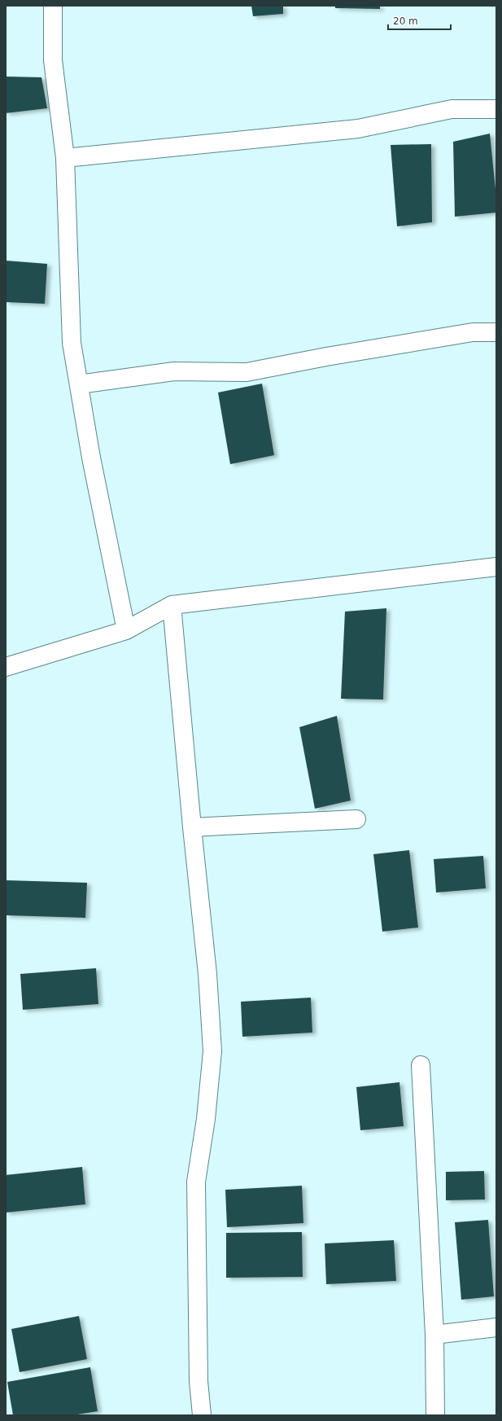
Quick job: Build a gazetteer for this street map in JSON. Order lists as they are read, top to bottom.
{
  "scale_bar": "20 m"
}
